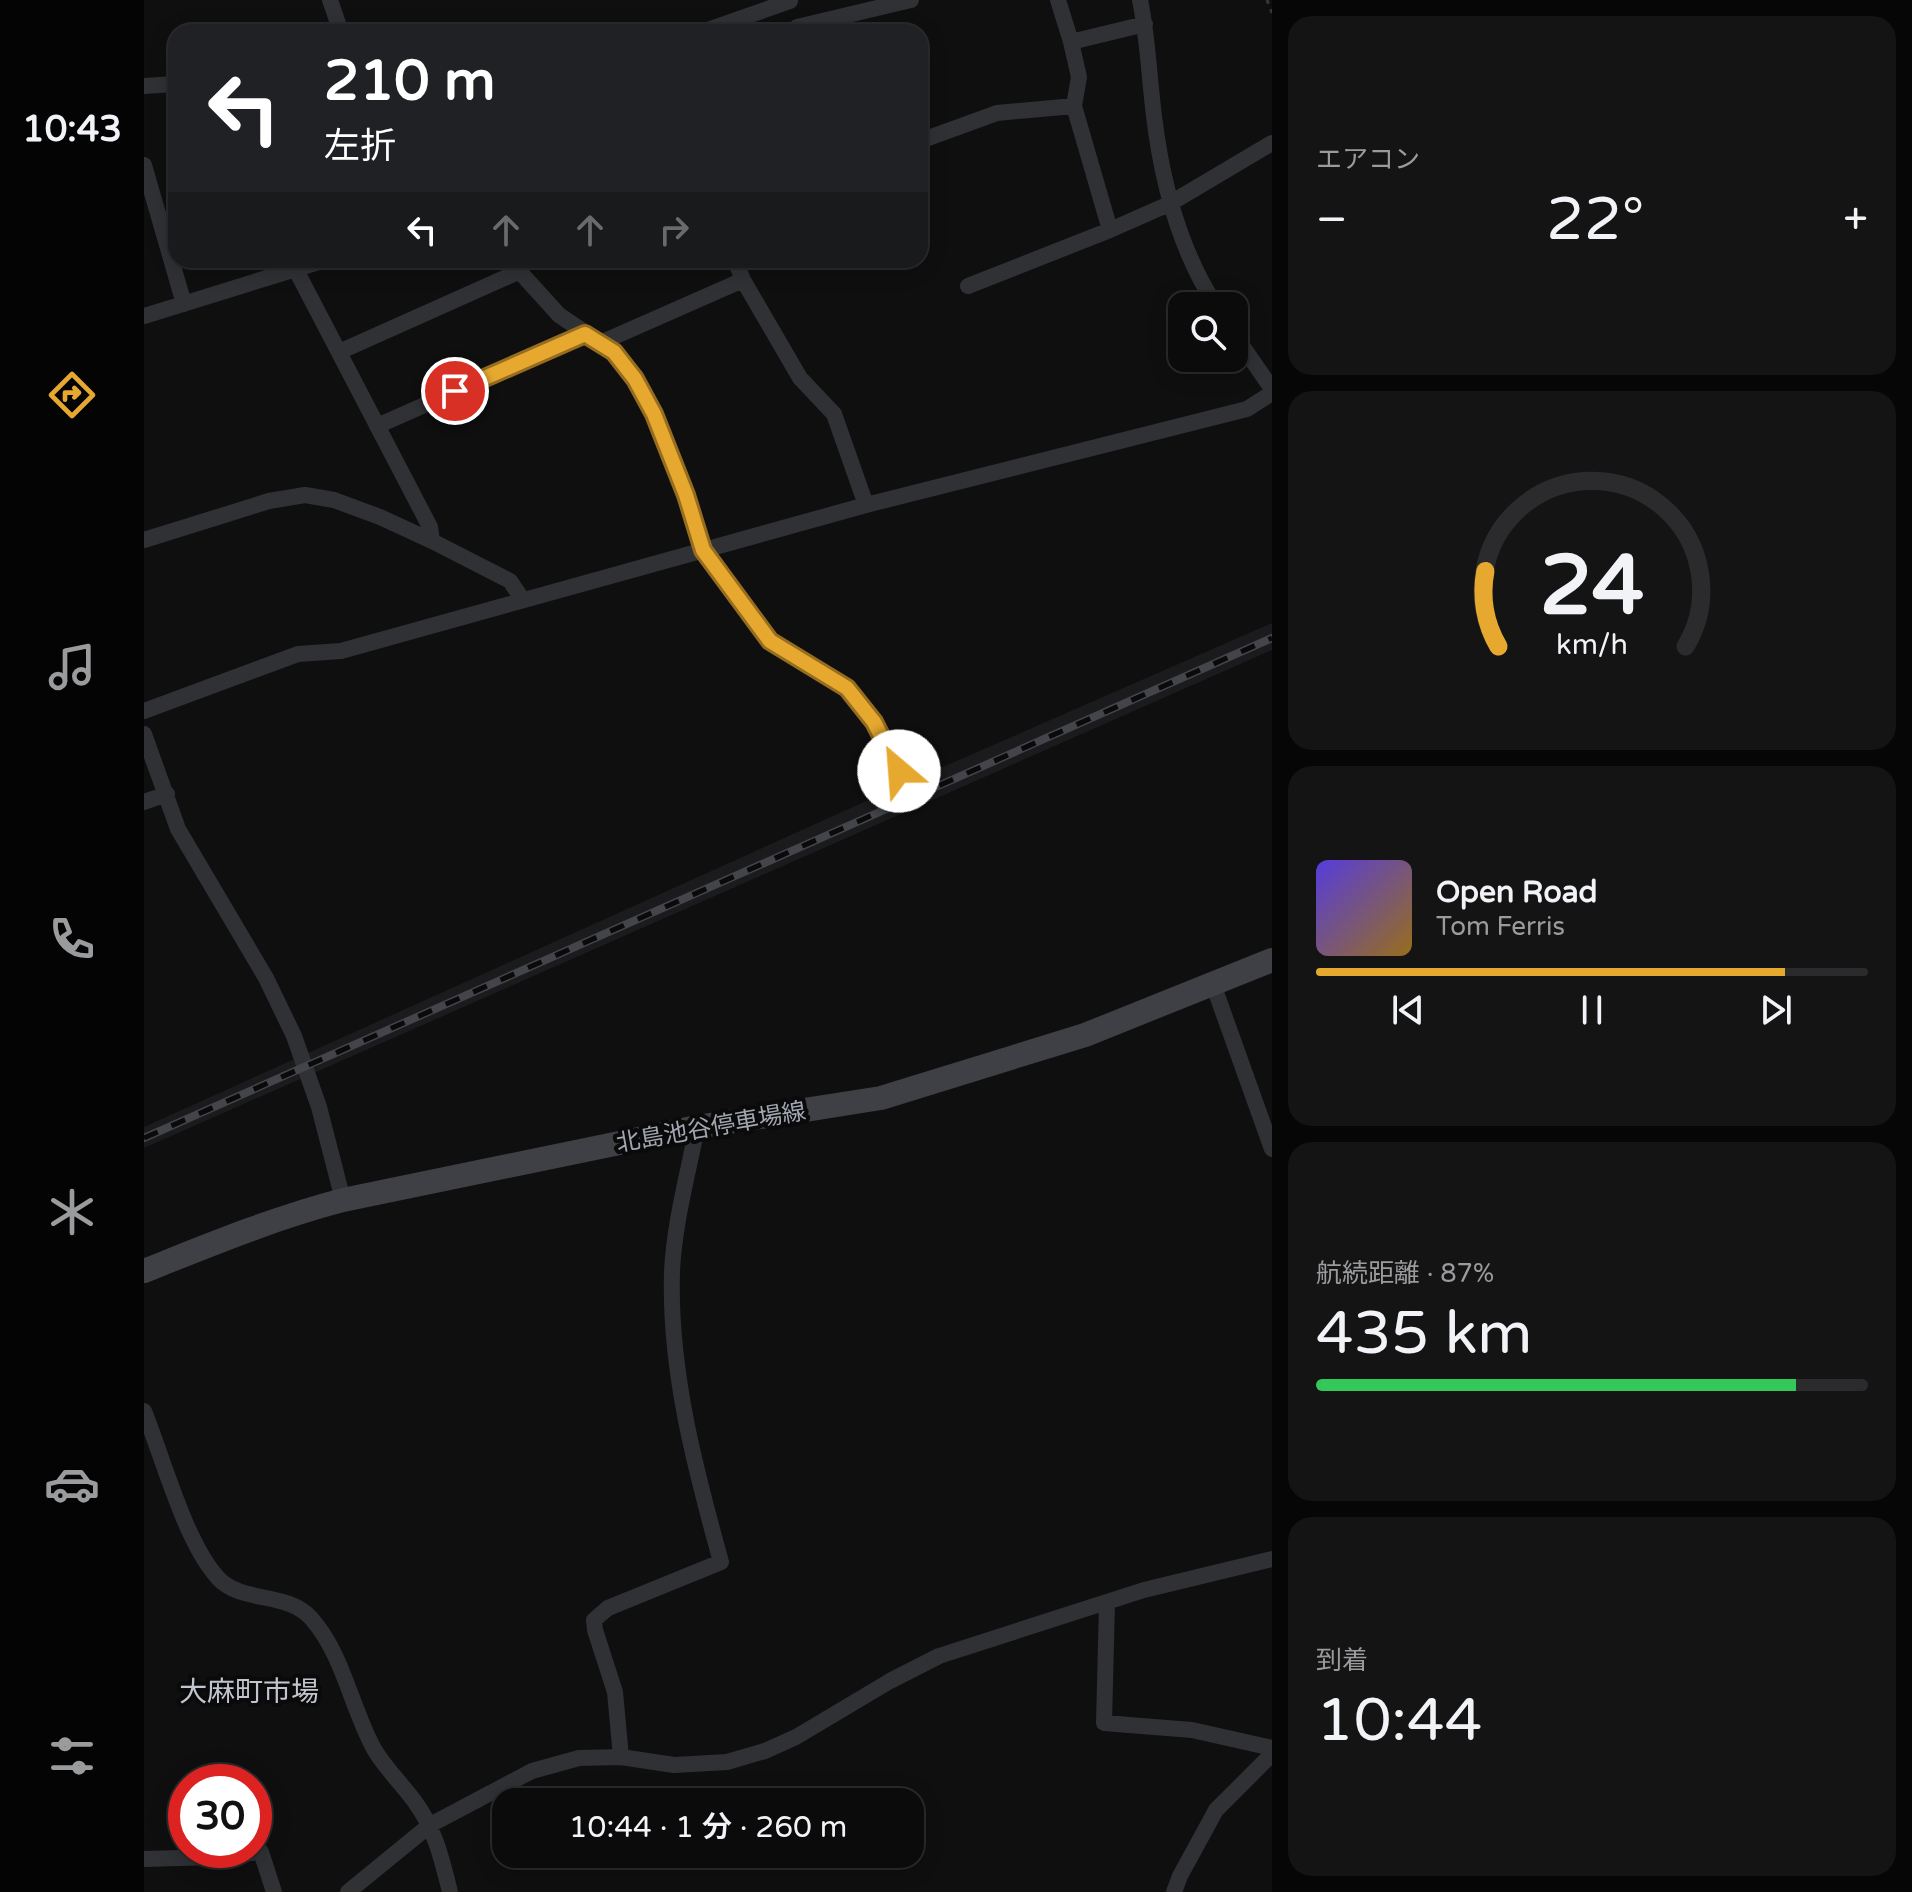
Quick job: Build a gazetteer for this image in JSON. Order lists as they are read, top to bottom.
{
  "streets": {
    "main road": ["北島池谷停車場線"]
  },
  "districts": ["大麻町市場"],
  "page": {
    "tabs": "10:43",
    "tile": [
      "エアコン",
      ["航続距離 · 87%", "435 km"],
      ["到着", "10:44"]
    ],
    "turn": ["210 m", "左折"],
    "heat": ["−", "22°", "+"],
    "song": ["Open Road", "Tom Ferris"],
    "limit": "30",
    "trip": "10:44 · 1 分 · 260 m",
    "gauge": ["24", "km/h"]
  }
}
